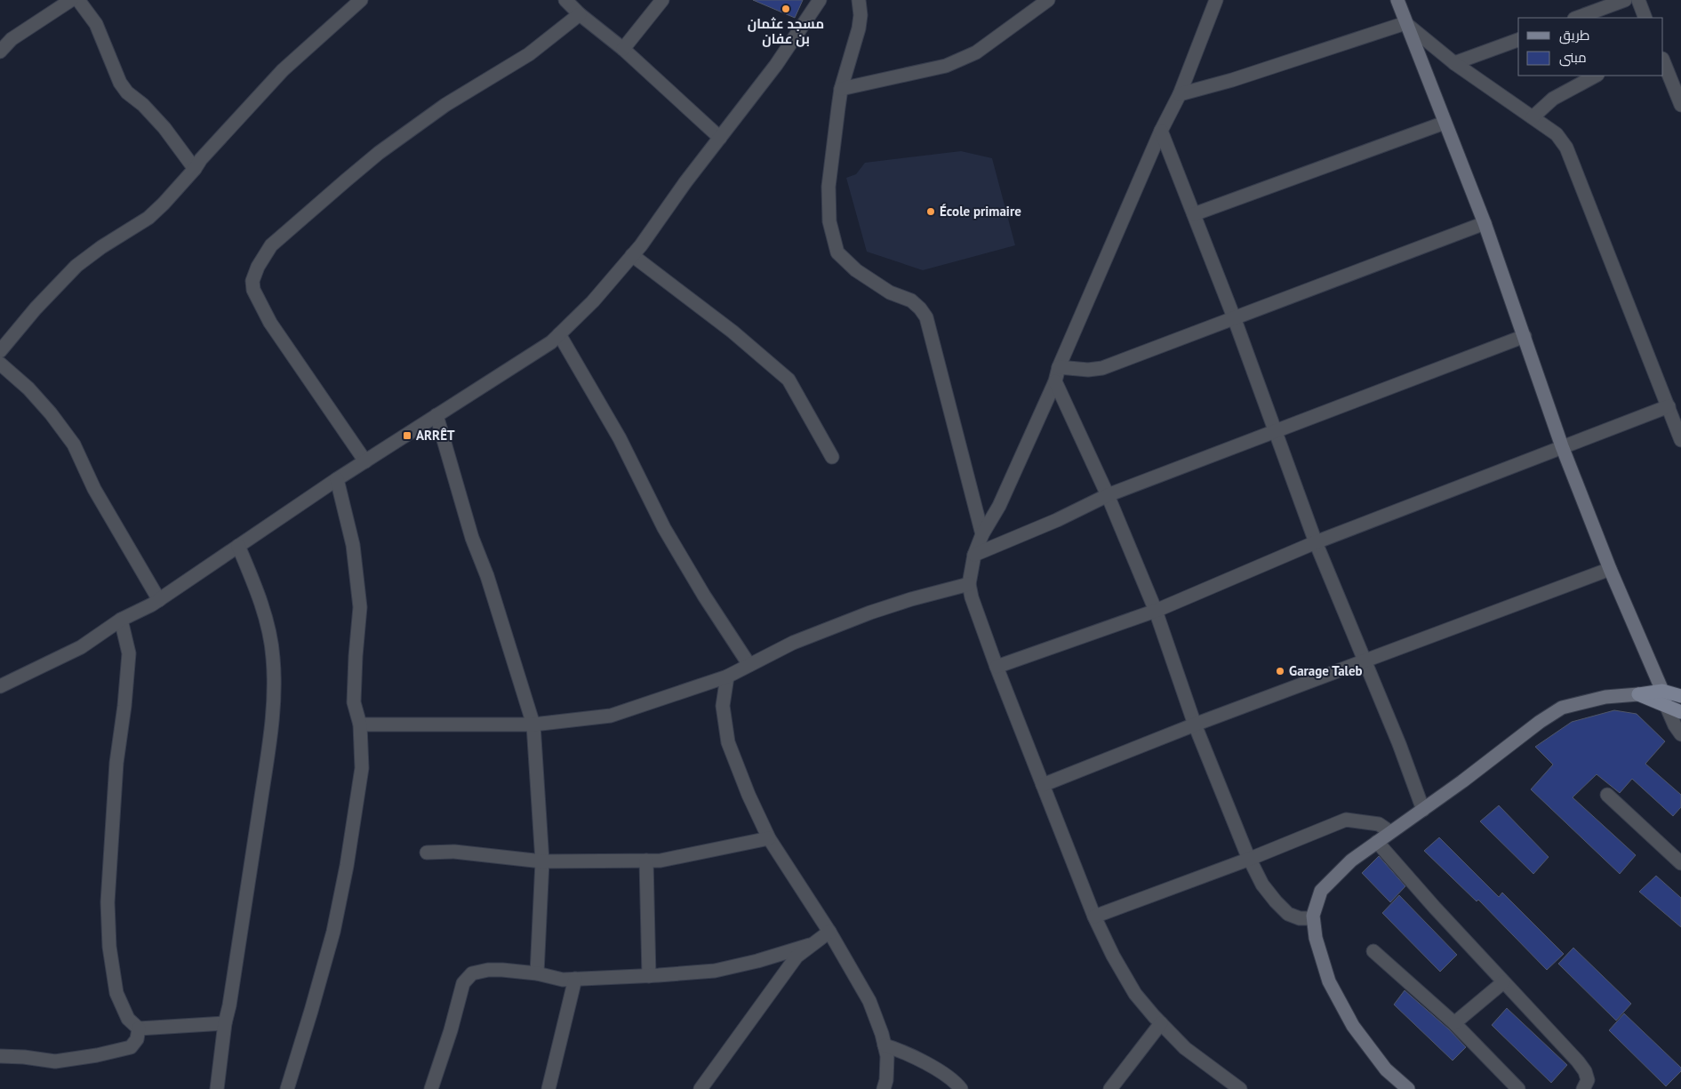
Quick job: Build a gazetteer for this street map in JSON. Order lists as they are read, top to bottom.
{
  "places": {
    "other": ["مسجد عثمان بن عفان", "École primaire", "Garage Taleb"],
    "transit": ["ARRÊT"]
  },
  "legend": ["طريق", "مبنى"]
}
